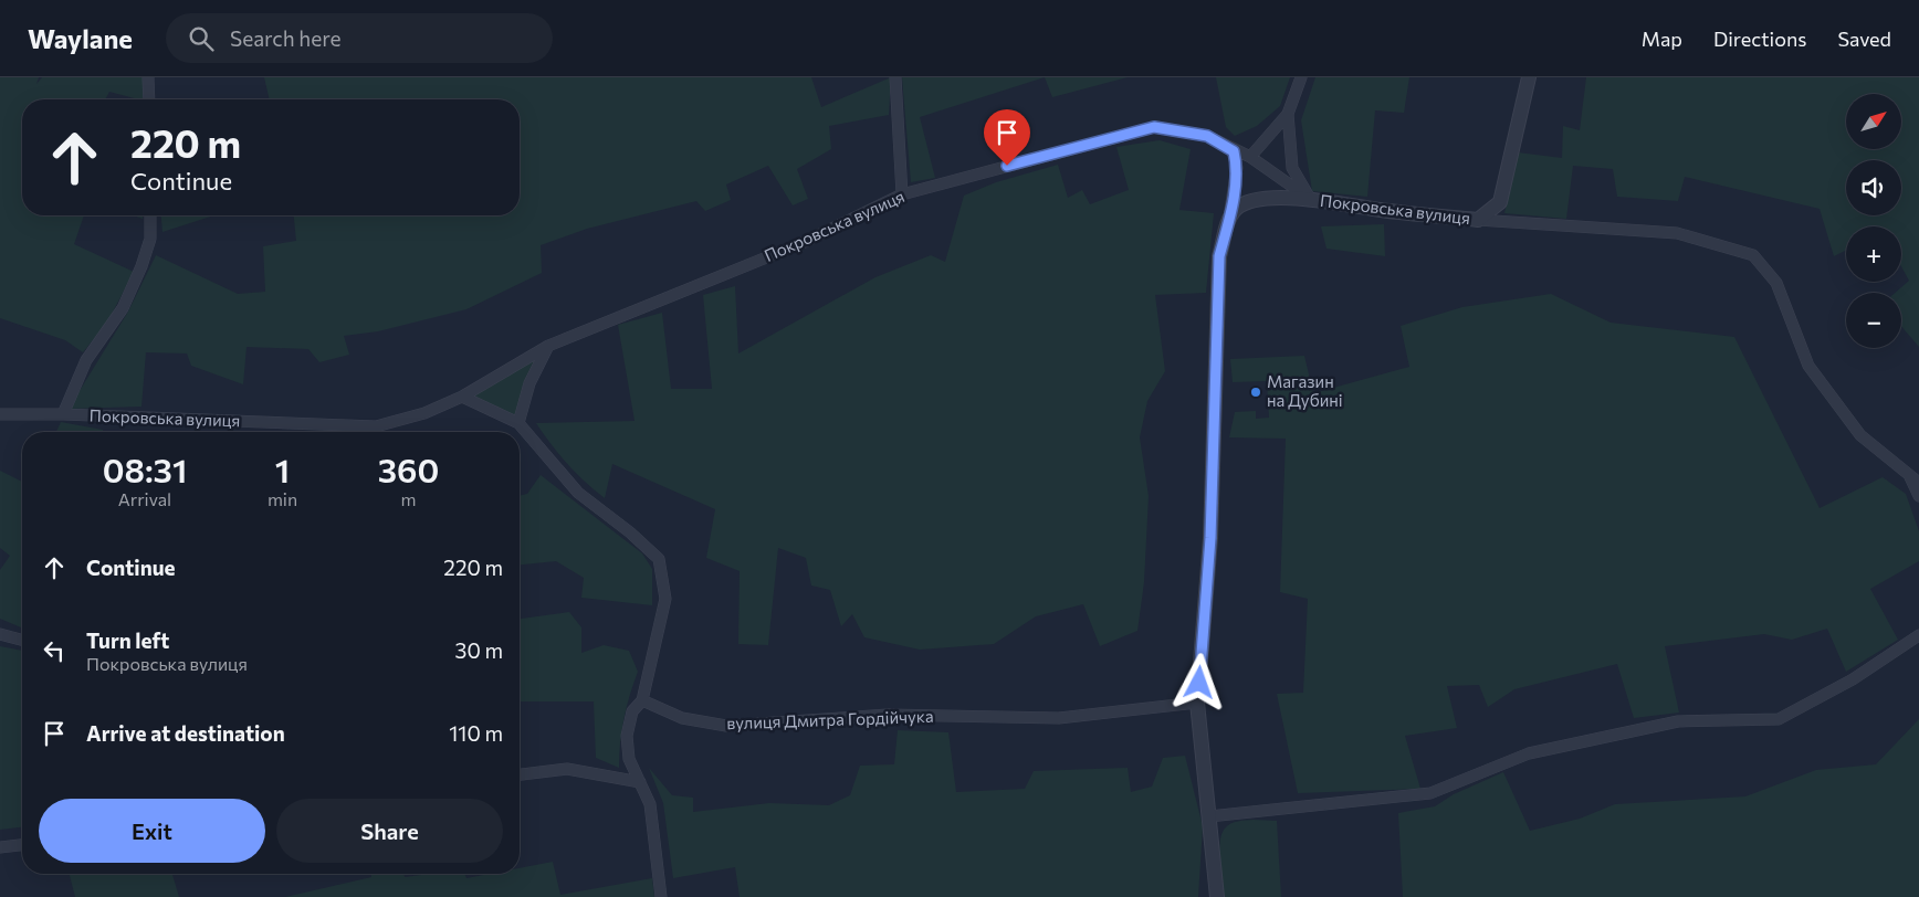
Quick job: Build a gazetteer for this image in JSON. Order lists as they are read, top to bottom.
{
  "streets": {
    "street": ["Покровська вулиця", "вулиця Дмитра Гордійчука"]
  },
  "places": ["Магазин на Дубині"],
  "north": "top right",
  "page": {
    "header": "Waylane",
    "search": "Search here",
    "nav": ["Map", "Directions", "Saved"],
    "map_buttons": ["+", "−"],
    "turn": ["220 m", "Continue"],
    "eta": [
      "08:31",
      "Arrival",
      "1",
      "min",
      "360",
      "m"
    ],
    "list": [
      {
        "name": "Continue",
        "value": "220 m"
      },
      {
        "name": "Turn left",
        "note": "Покровська вулиця",
        "value": "30 m"
      },
      {
        "name": "Arrive at destination",
        "value": "110 m"
      }
    ],
    "buttons": ["Exit", "Share"]
  }
}
